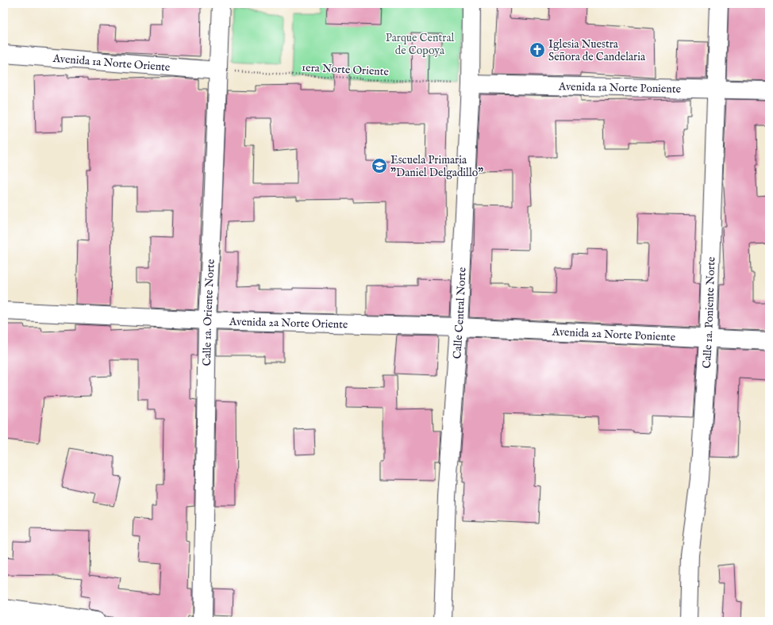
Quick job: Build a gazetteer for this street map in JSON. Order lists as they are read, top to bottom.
{
  "streets": {
    "street": [
      "Avenida 1a Norte Oriente",
      "Avenida 1a Norte Poniente",
      "Calle 1a. Oriente Norte",
      "Calle Central Norte",
      "Calle 1a. Poniente Norte",
      "Avenida 2a Norte Oriente",
      "Avenida 2a Norte Poniente"
    ],
    "path": ["1era Norte Oriente"]
  },
  "crossings": [
    ["Avenida 1a Norte Oriente", "1era Norte Oriente"],
    ["Avenida 1a Norte Oriente", "Calle 1a. Oriente Norte"],
    ["1era Norte Oriente", "Avenida 1a Norte Poniente"],
    ["1era Norte Oriente", "Calle 1a. Oriente Norte"],
    ["1era Norte Oriente", "Calle Central Norte"],
    ["Avenida 1a Norte Poniente", "Calle Central Norte"],
    ["Avenida 1a Norte Poniente", "Calle 1a. Poniente Norte"],
    ["Calle 1a. Oriente Norte", "Avenida 2a Norte Oriente"],
    ["Calle Central Norte", "Avenida 2a Norte Oriente"],
    ["Calle Central Norte", "Avenida 2a Norte Poniente"],
    ["Calle 1a. Poniente Norte", "Avenida 2a Norte Poniente"],
    ["Avenida 2a Norte Oriente", "Avenida 2a Norte Poniente"]
  ],
  "parks": ["Parque Central de Copoya"],
  "places": {
    "church": ["Iglesia Nuestra Señora de Candelaria"],
    "school or university": ["Escuela Primaria \"Daniel Delgadillo\""]
  }
}
